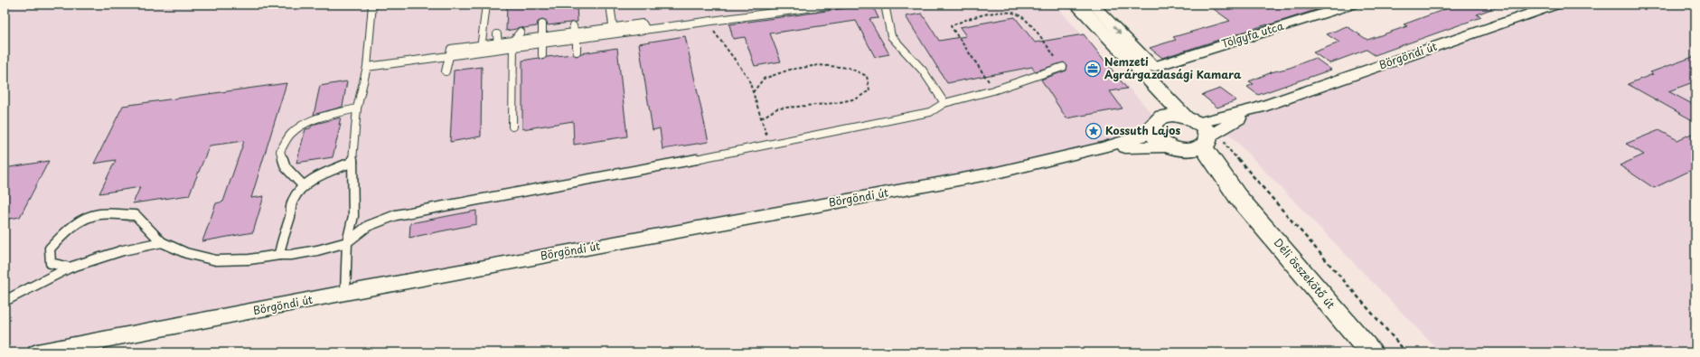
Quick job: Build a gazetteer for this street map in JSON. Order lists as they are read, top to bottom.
{
  "streets": {
    "main road": ["Déli összekötő út"],
    "street": ["Tölgyfa utca", "Börgöndi út"]
  },
  "crossings": [
    ["Tölgyfa utca", "Déli összekötő út"],
    ["Börgöndi út", "Déli összekötő út"]
  ],
  "places": {
    "office": ["Nemzeti Agrárgazdasági Kamara"],
    "place": ["Kossuth Lajos"]
  }
}
